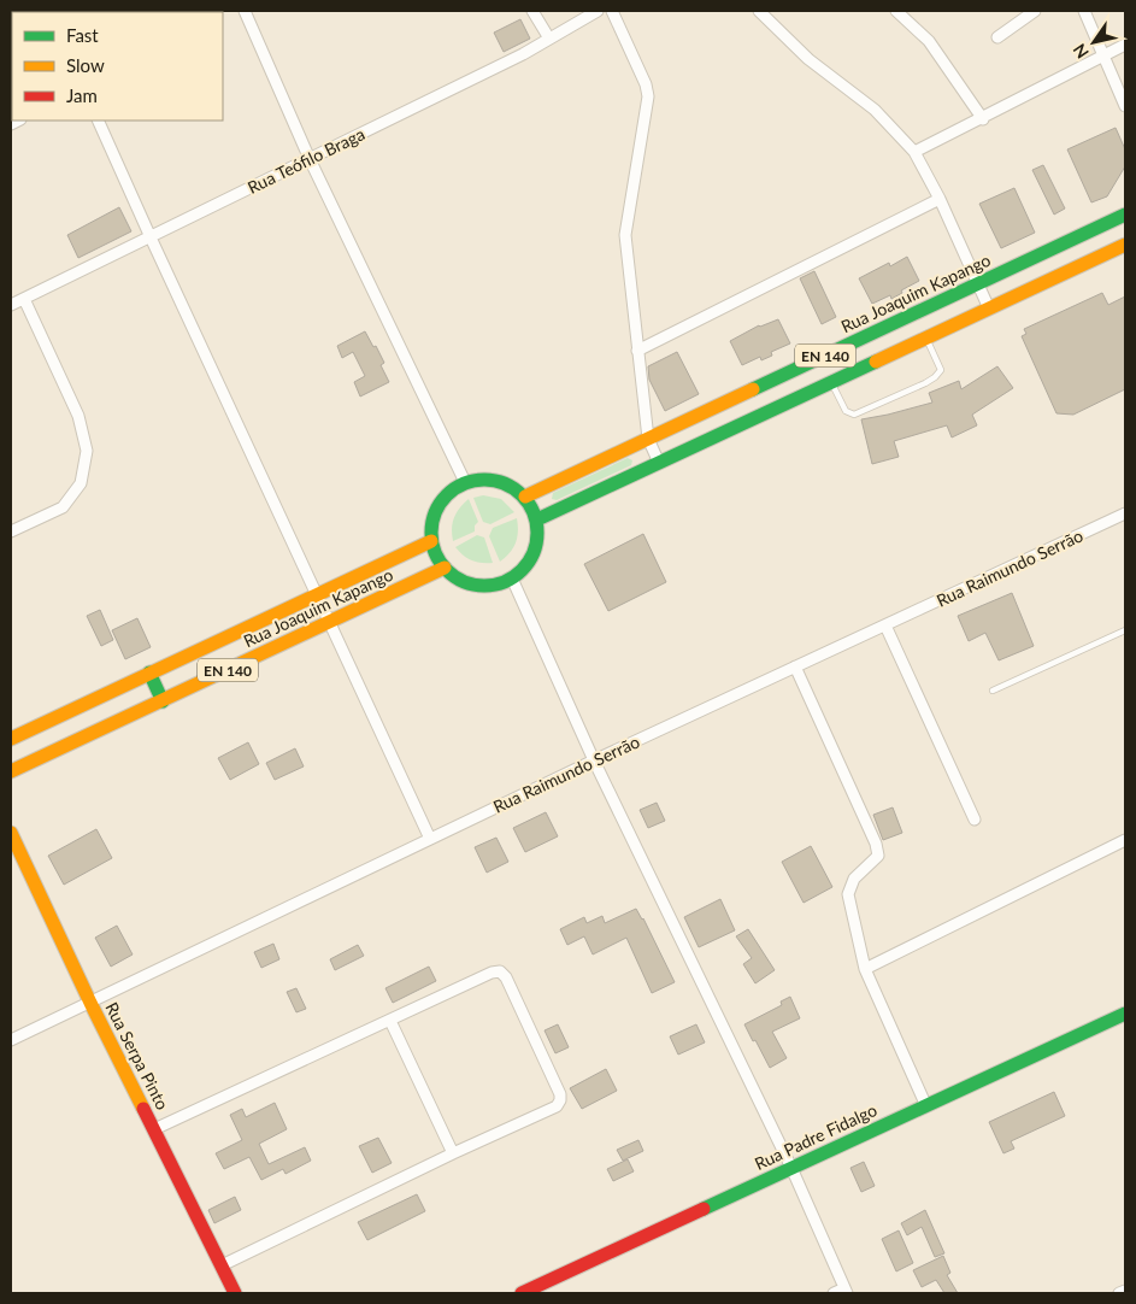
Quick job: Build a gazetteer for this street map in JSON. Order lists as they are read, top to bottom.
{
  "streets": {
    "main road": [
      "Rua Joaquim Kapango",
      "EN 140",
      "Rua Serpa Pinto",
      "Rua Padre Fidalgo"
    ],
    "street": ["Rua Teófilo Braga", "Rua Raimundo Serrão"]
  },
  "crossings": [
    ["Rua Joaquim Kapango", "EN 140"],
    ["Rua Raimundo Serrão", "Rua Serpa Pinto"]
  ],
  "legend": ["Fast", "Slow", "Jam"],
  "north": "bottom left"
}
